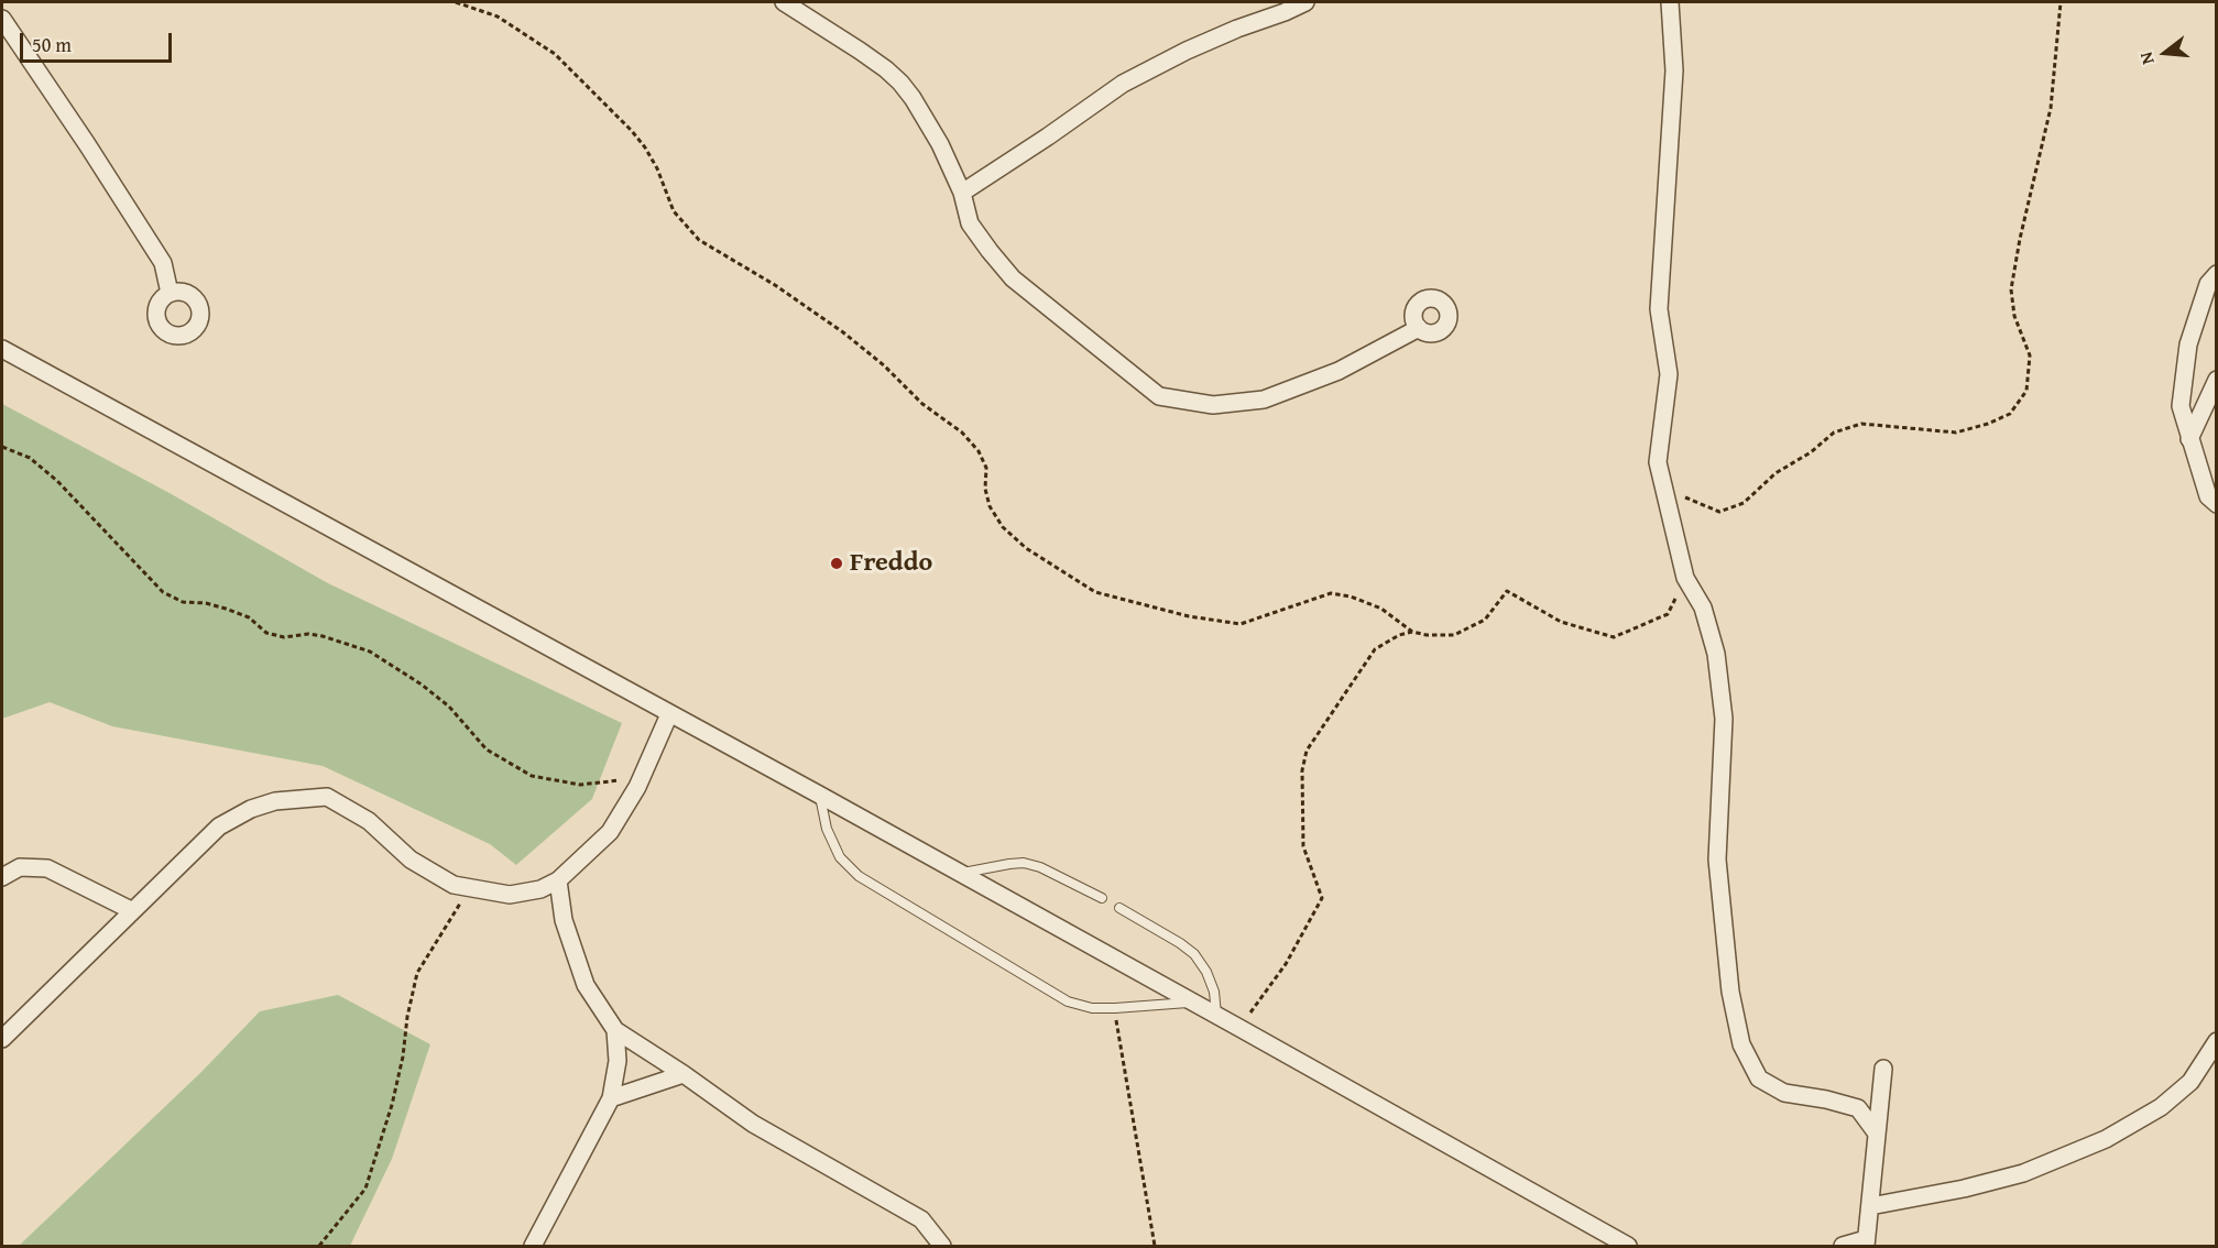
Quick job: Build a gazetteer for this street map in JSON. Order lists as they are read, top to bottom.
{
  "places": ["Freddo"],
  "scale_bar": "50 m",
  "north": "left"
}
